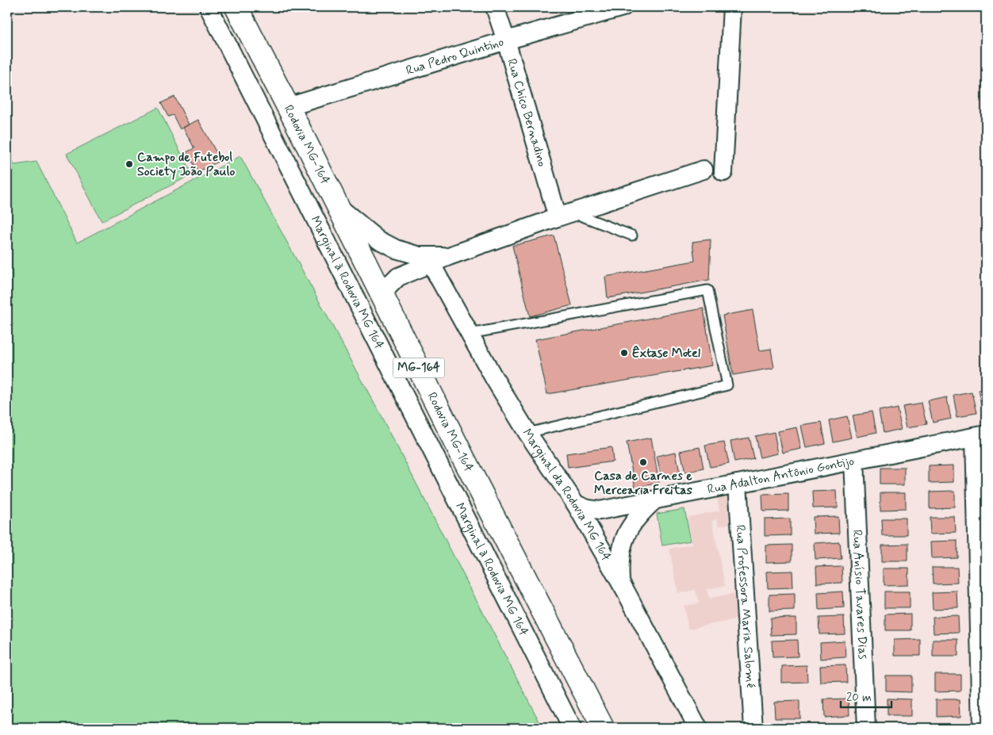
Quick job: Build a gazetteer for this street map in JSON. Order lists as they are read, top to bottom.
{
  "streets": {
    "main road": ["Rodovia MG-164", "MG-164"],
    "street": [
      "Rua Pedro Quintino",
      "Rua Chico Bernadino",
      "Marginal à Rodovia MG 164",
      "Rua Adalton Antônio Gontijo",
      "Marginal da Rodovia MG 164",
      "Rua Anísio Tavares Dias",
      "Rua Professora Maria Salomé"
    ]
  },
  "crossings": [
    ["Rua Pedro Quintino", "Rua Chico Bernadino"],
    ["Rua Pedro Quintino", "Rodovia MG-164"],
    ["Rua Adalton Antônio Gontijo", "Marginal da Rodovia MG 164"],
    ["Rua Adalton Antônio Gontijo", "Rua Anísio Tavares Dias"],
    ["Rua Adalton Antônio Gontijo", "Rua Professora Maria Salomé"]
  ],
  "places": ["Campo de Futebol Society João Paulo", "Êxtase Motel", "Casa de Carnes e Mercearia Freitas"],
  "scale_bar": "20 m"
}
